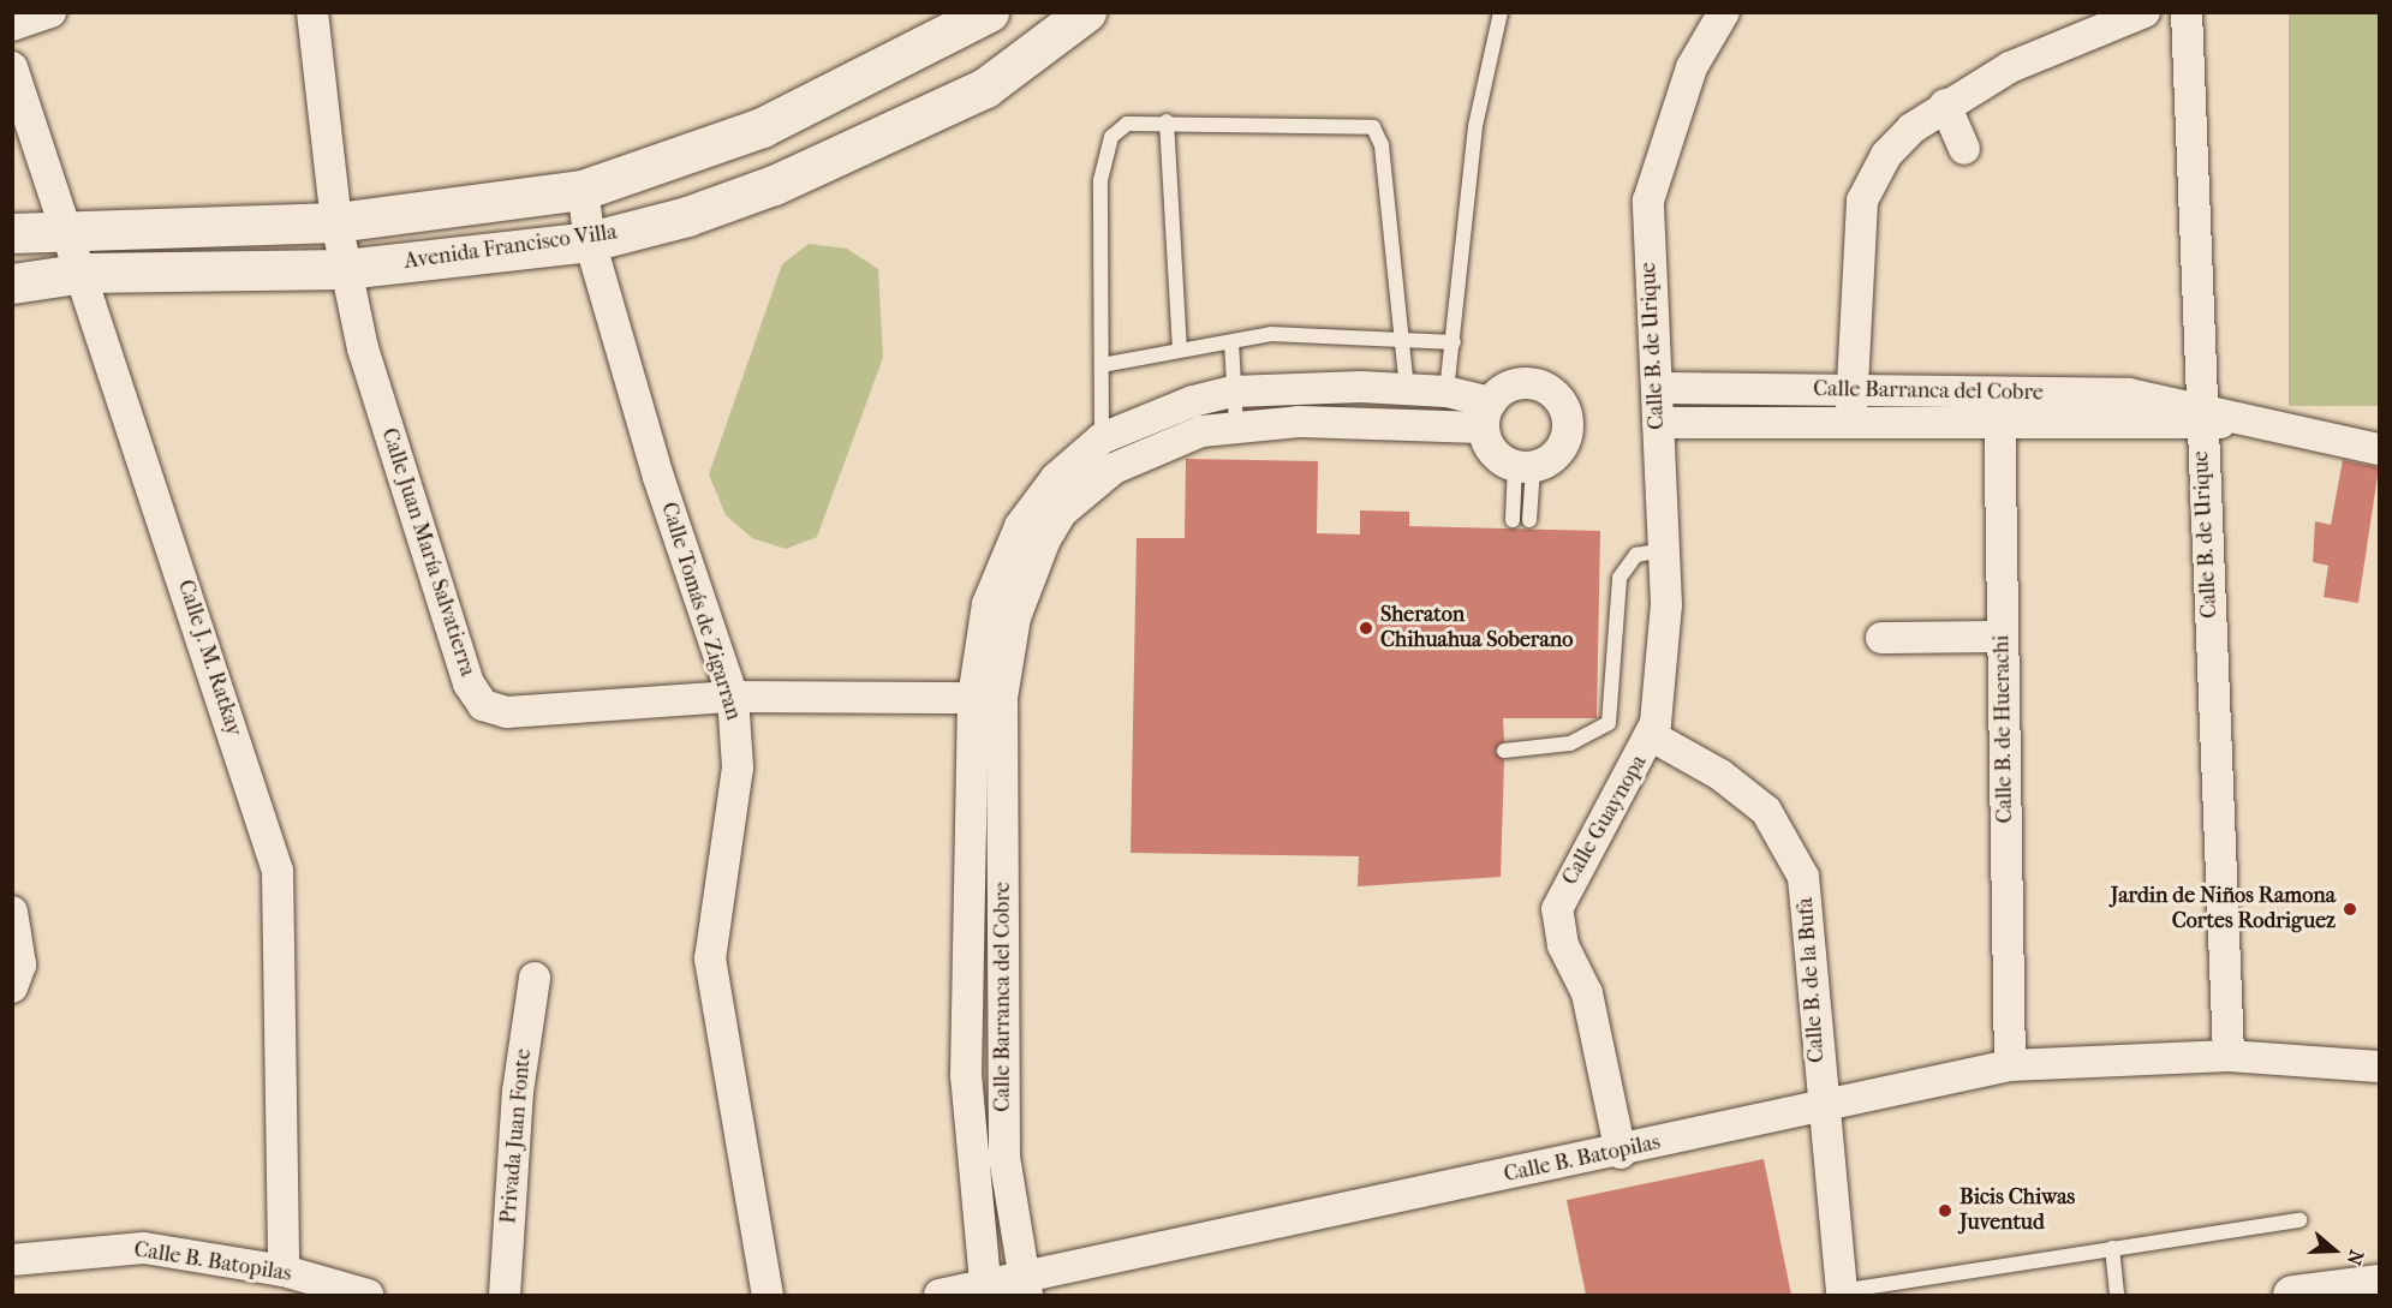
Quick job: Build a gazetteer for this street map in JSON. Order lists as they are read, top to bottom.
{
  "streets": {
    "main road": ["Avenida Francisco Villa"],
    "street": [
      "Calle B. de Urique",
      "Calle Barranca del Cobre",
      "Calle Juan María Salvatierra",
      "Calle Tomás de Zigarran",
      "Calle J. M. Ratkay",
      "Calle B. de Huerachi",
      "Calle Guaynopa",
      "Calle B. de la Bufa",
      "Privada Juan Fonte",
      "Calle B. Batopilas"
    ]
  },
  "crossings": [
    ["Avenida Francisco Villa", "Calle Juan María Salvatierra"],
    ["Avenida Francisco Villa", "Calle Tomás de Zigarran"],
    ["Avenida Francisco Villa", "Calle J. M. Ratkay"],
    ["Calle B. de Urique", "Calle Barranca del Cobre"],
    ["Calle B. de Urique", "Calle Guaynopa"],
    ["Calle B. de Urique", "Calle B. de la Bufa"],
    ["Calle B. de Urique", "Calle B. Batopilas"],
    ["Calle Barranca del Cobre", "Calle Juan María Salvatierra"],
    ["Calle Barranca del Cobre", "Calle B. de Huerachi"],
    ["Calle Barranca del Cobre", "Calle B. Batopilas"],
    ["Calle Juan María Salvatierra", "Calle Tomás de Zigarran"],
    ["Calle J. M. Ratkay", "Calle B. Batopilas"],
    ["Calle B. de Huerachi", "Calle B. Batopilas"],
    ["Calle Guaynopa", "Calle B. de la Bufa"],
    ["Calle Guaynopa", "Calle B. Batopilas"],
    ["Calle B. de la Bufa", "Calle B. Batopilas"]
  ],
  "places": ["Sheraton Chihuahua Soberano", "Jardin de Niños Ramona Cortes Rodriguez", "Bicis Chiwas Juventud"],
  "north": "right"
}
